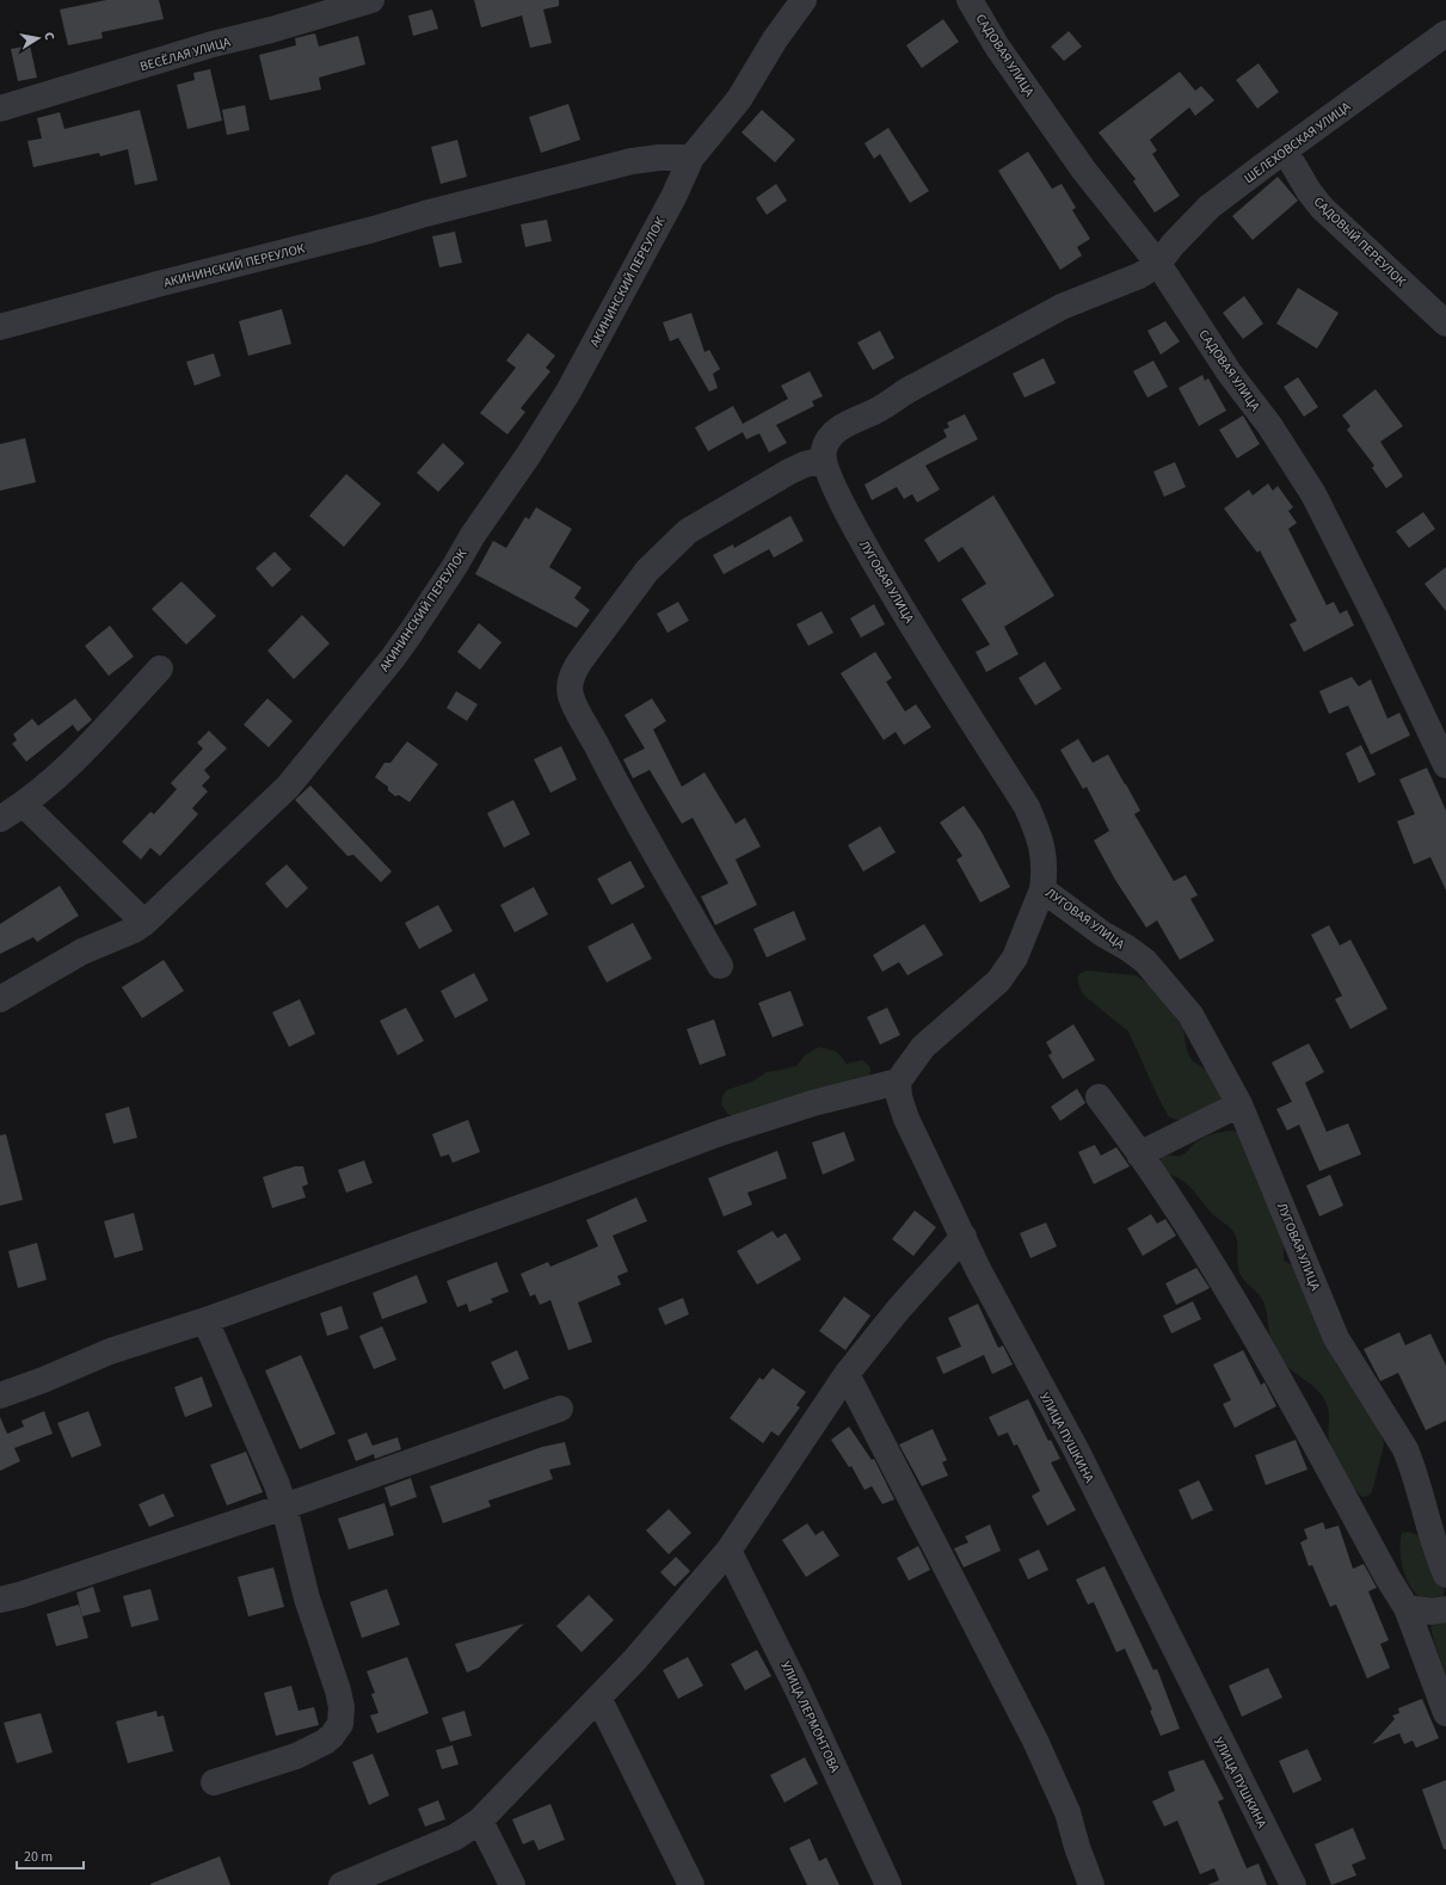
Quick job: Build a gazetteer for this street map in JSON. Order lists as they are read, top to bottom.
{
  "streets": {
    "street": [
      "ВЕСЁЛАЯ УЛИЦА",
      "САДОВАЯ УЛИЦА",
      "ШЕЛЕХОВСКАЯ УЛИЦА",
      "САДОВЫЙ ПЕРЕУЛОК",
      "АКИНИНСКИЙ ПЕРЕУЛОК",
      "ЛУГОВАЯ УЛИЦА",
      "УЛИЦА ПУШКИНА",
      "УЛИЦА ЛЕРМОНТОВА"
    ]
  },
  "crossings": [
    ["САДОВАЯ УЛИЦА", "ШЕЛЕХОВСКАЯ УЛИЦА"],
    ["ШЕЛЕХОВСКАЯ УЛИЦА", "САДОВЫЙ ПЕРЕУЛОК"]
  ],
  "scale_bar": "20 m",
  "north": "right"
}
